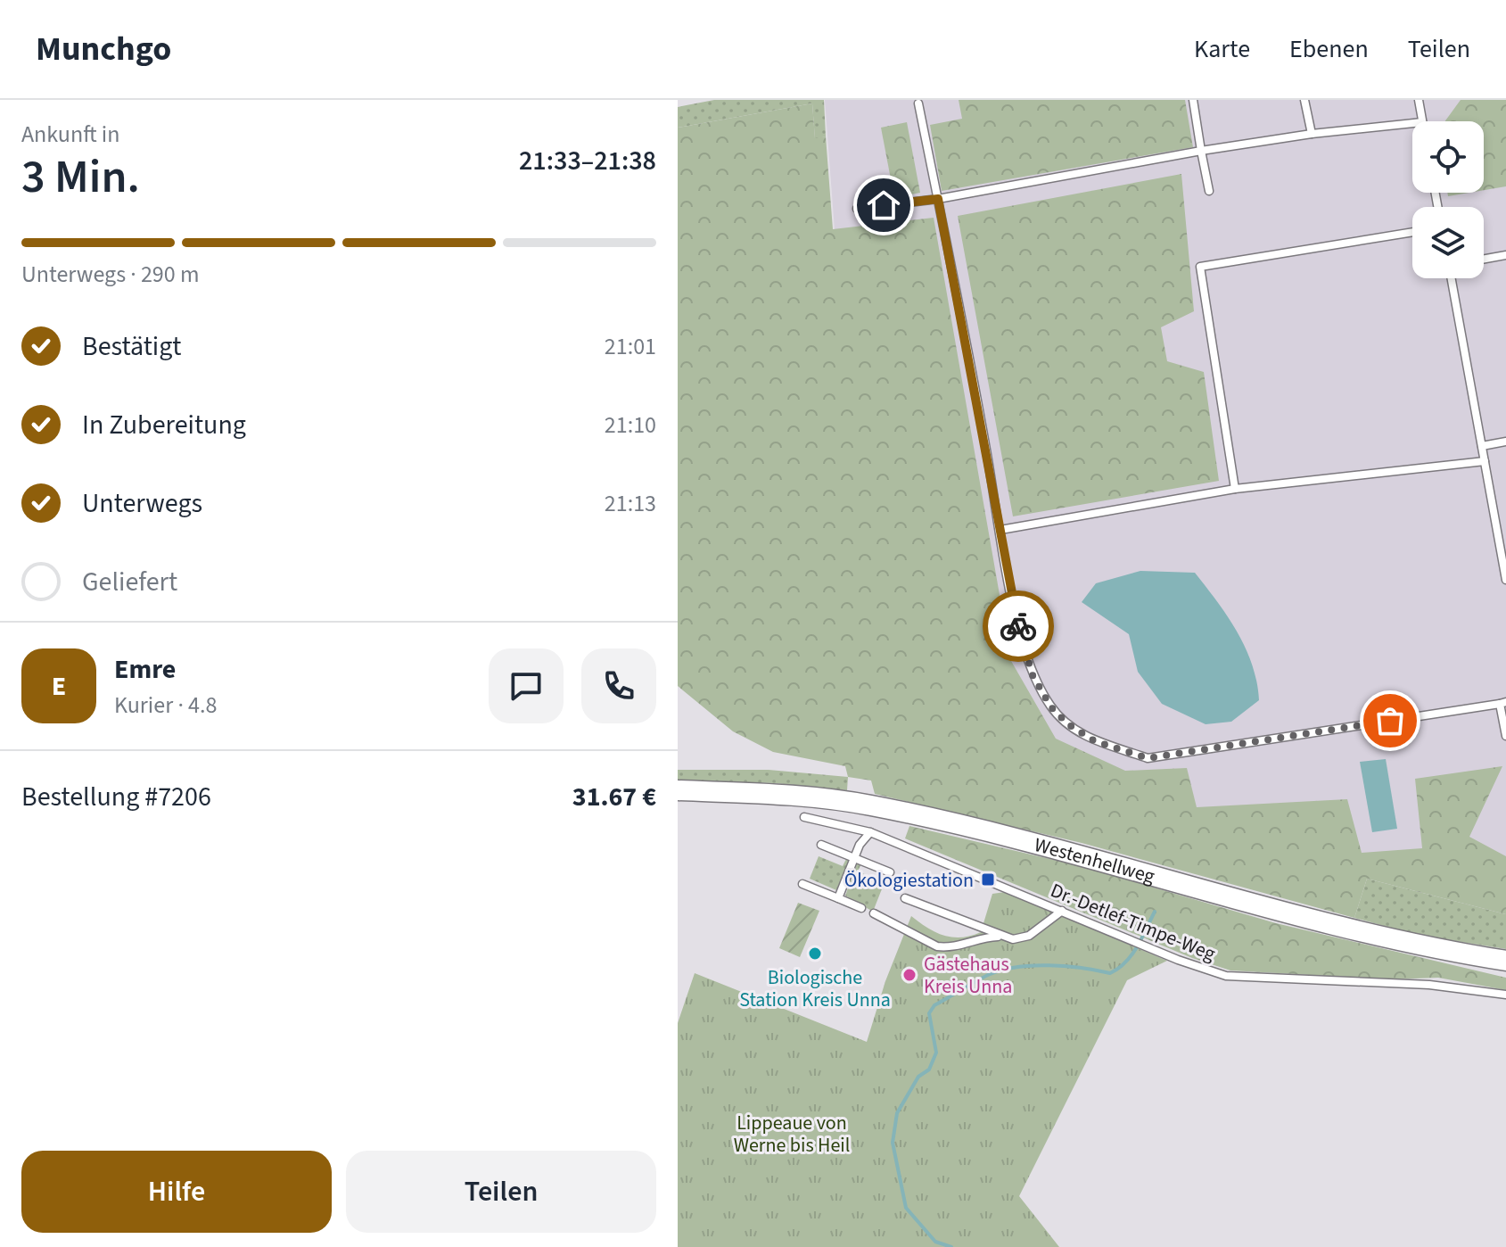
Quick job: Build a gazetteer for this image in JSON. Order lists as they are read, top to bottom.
{
  "streets": {
    "main road": ["Westenhellweg"],
    "lane": ["Dr.-Detlef-Timpe-Weg"]
  },
  "parks": ["Lippeaue von Werne bis Heil"],
  "places": {
    "transit": ["Ökologiestation"],
    "other": ["Biologische Station Kreis Unna", "Gästehaus Kreis Unna"]
  },
  "page": {
    "header": "Munchgo",
    "nav": ["Karte", "Ebenen", "Teilen"],
    "heading": ["3 Min.", "Ankunft in", "21:33–21:38"],
    "panel": [
      "Emre",
      "Kurier · 4.8",
      "Bestellung #7206",
      "31.67 €"
    ],
    "bar": "Unterwegs · 290 m",
    "list": [
      ["Bestätigt", "21:01"],
      ["In Zubereitung", "21:10"],
      ["Unterwegs", "21:13"],
      "Geliefert"
    ],
    "round": "E",
    "buttons": ["Hilfe", "Teilen"]
  }
}
